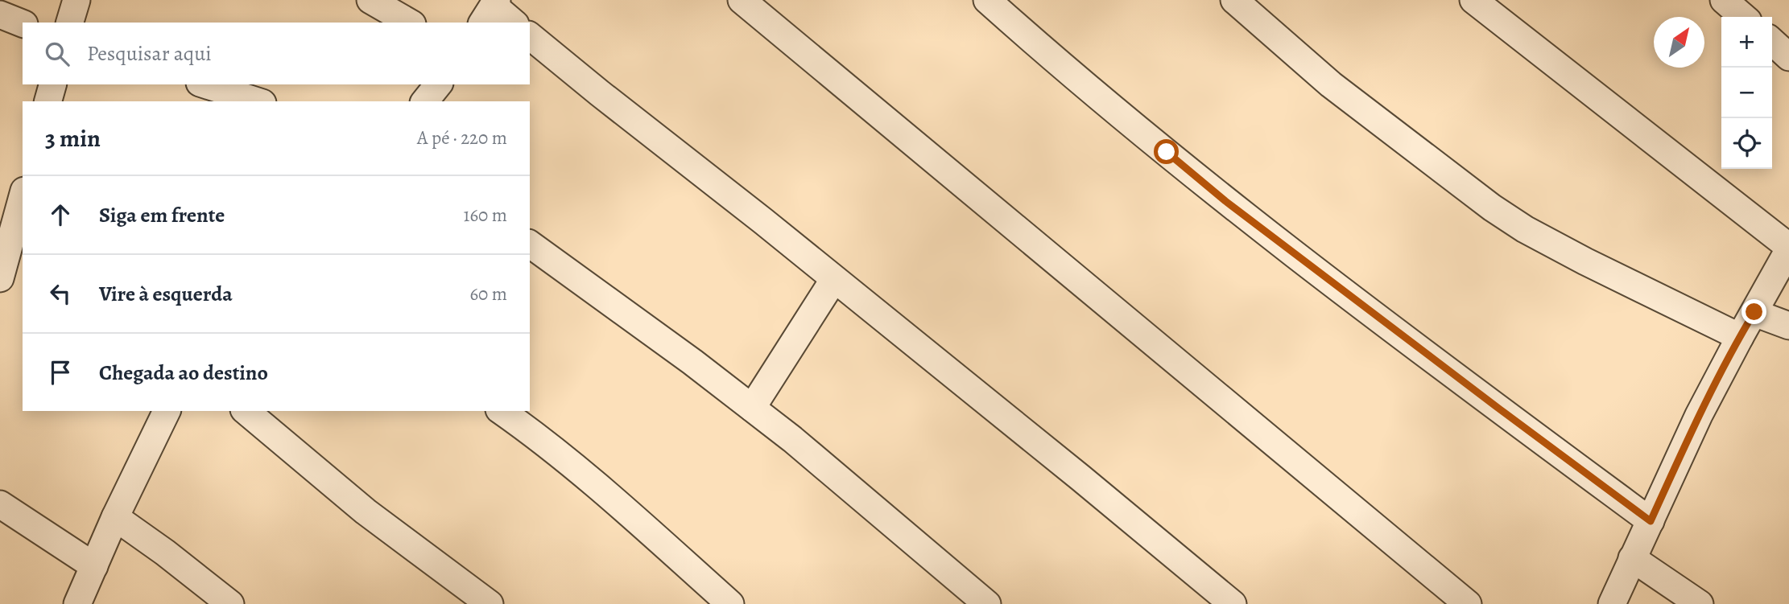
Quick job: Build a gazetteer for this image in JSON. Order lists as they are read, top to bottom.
{
  "north": "top right",
  "page": {
    "map_buttons": ["+", "−"],
    "search": "Pesquisar aqui",
    "heading": ["3 min", "A pé · 220 m"],
    "list": [
      ["Siga em frente", "160 m"],
      ["Vire à esquerda", "60 m"],
      "Chegada ao destino"
    ]
  }
}
